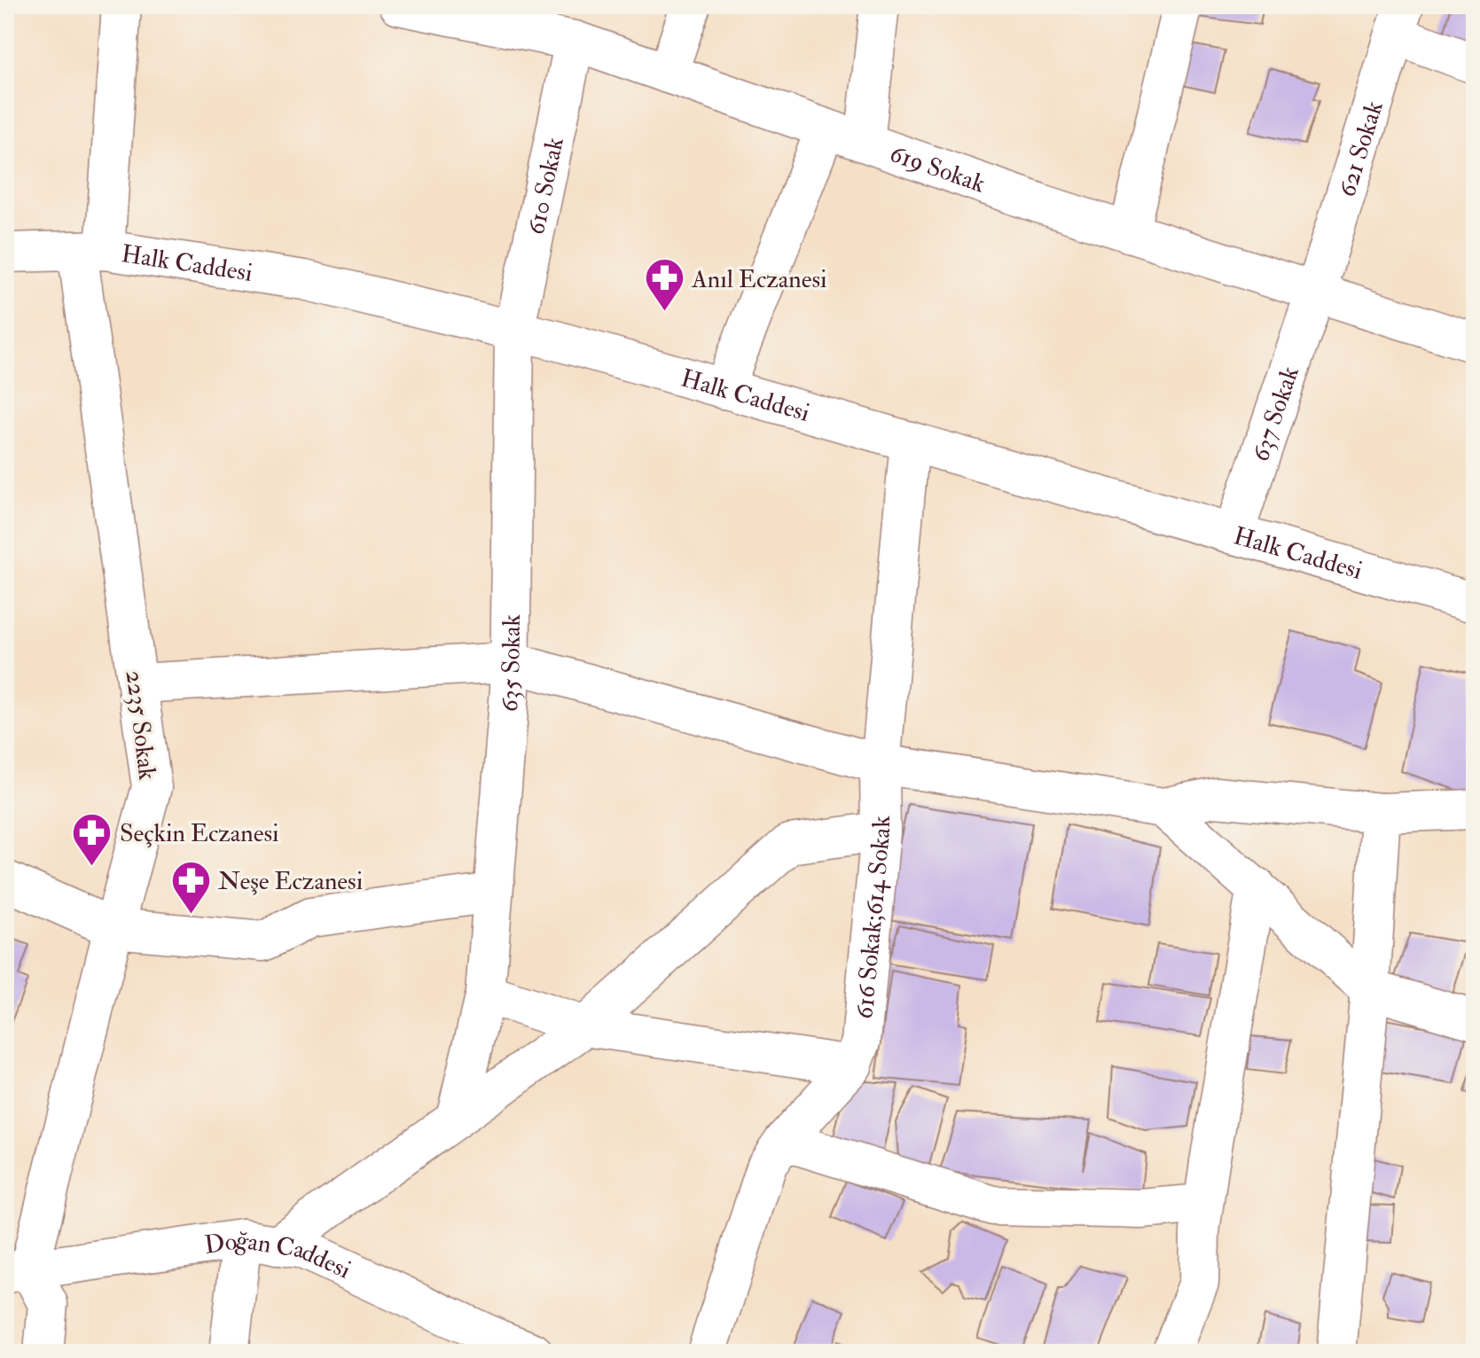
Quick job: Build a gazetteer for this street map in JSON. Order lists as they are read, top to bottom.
{
  "streets": {
    "street": [
      "621 Sokak",
      "619 Sokak",
      "610 Sokak",
      "Halk Caddesi",
      "637 Sokak",
      "635 Sokak",
      "2235 Sokak",
      "616 Sokak;614 Sokak",
      "Doğan Caddesi"
    ]
  },
  "crossings": [
    ["621 Sokak", "619 Sokak"],
    ["621 Sokak", "637 Sokak"],
    ["619 Sokak", "610 Sokak"],
    ["619 Sokak", "637 Sokak"],
    ["610 Sokak", "Halk Caddesi"],
    ["610 Sokak", "635 Sokak"],
    ["Halk Caddesi", "637 Sokak"],
    ["Halk Caddesi", "635 Sokak"],
    ["Halk Caddesi", "2235 Sokak"],
    ["Halk Caddesi", "616 Sokak;614 Sokak"],
    ["2235 Sokak", "Doğan Caddesi"]
  ],
  "places": {
    "pharmacy": ["Anıl Eczanesi", "Seçkin Eczanesi", "Neşe Eczanesi"]
  }
}
